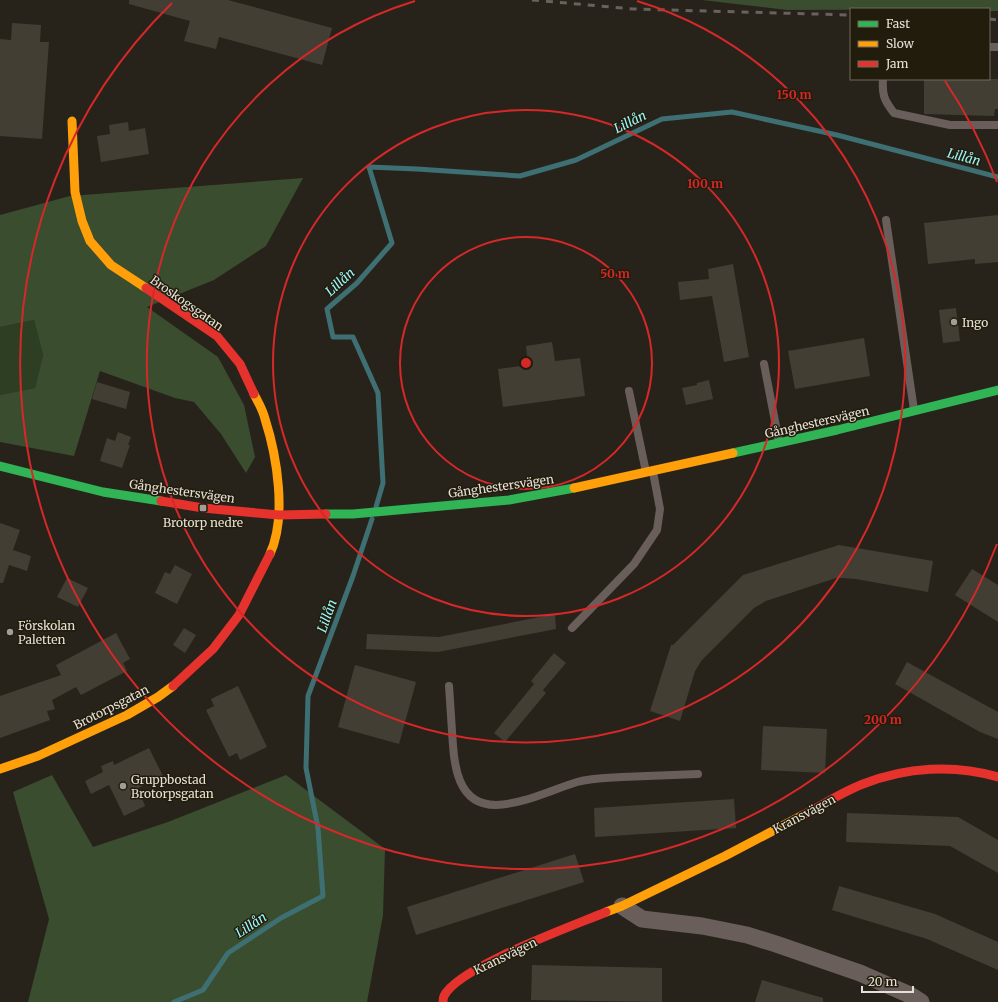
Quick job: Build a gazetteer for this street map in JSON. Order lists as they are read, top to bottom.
{
  "streets": {
    "street": [
      "Broskogsgatan",
      "Gånghestersvägen",
      "Brotorpsgatan",
      "Kransvägen"
    ]
  },
  "crossings": [
    ["Broskogsgatan", "Gånghestersvägen"],
    ["Broskogsgatan", "Brotorpsgatan"],
    ["Gånghestersvägen", "Brotorpsgatan"]
  ],
  "water": ["Lillån"],
  "places": {
    "other": ["Ingo", "Förskolan Paletten", "Gruppbostad Brotorpsgatan"],
    "transit": ["Brotorp nedre"]
  },
  "legend": ["Fast", "Slow", "Jam"],
  "scale_bar": "20 m",
  "rings": [
    "150 m",
    "100 m",
    "50 m",
    "200 m"
  ]
}
